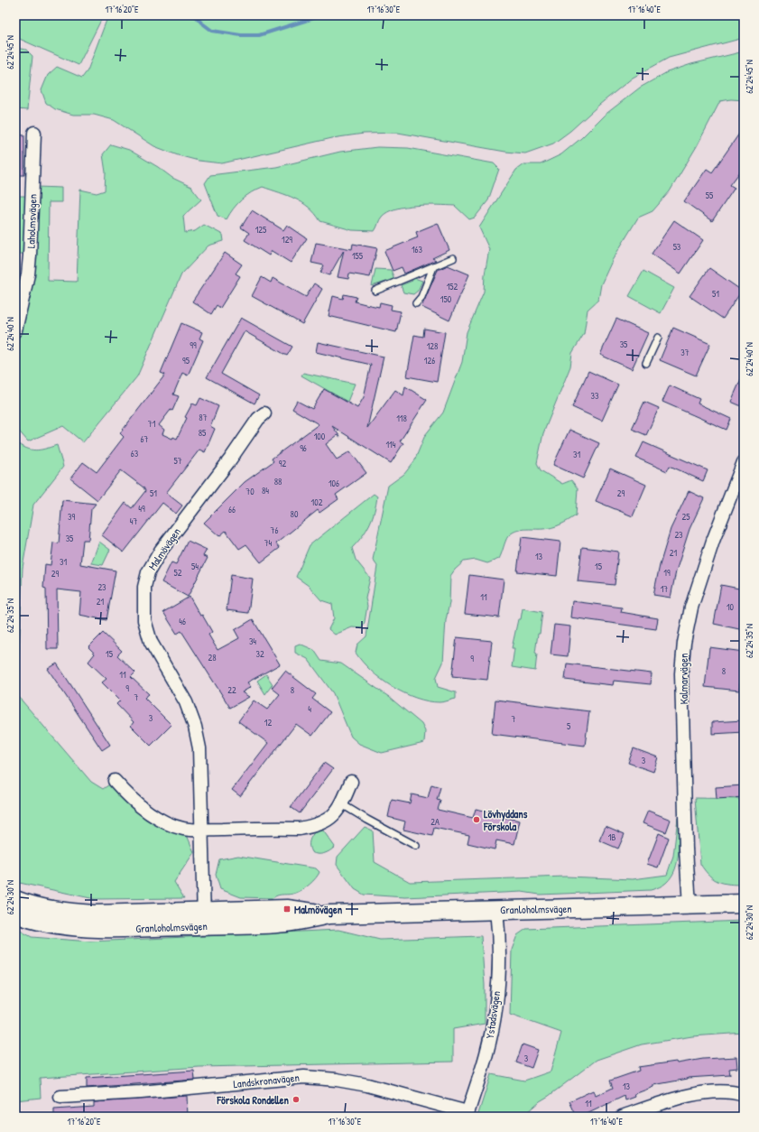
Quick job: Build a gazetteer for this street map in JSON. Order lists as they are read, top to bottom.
{
  "streets": {
    "street": [
      "Laholmsvägen",
      "Malmövägen",
      "Kalmarvägen",
      "Granloholmsvägen",
      "Ystadsvägen",
      "Landskronavägen"
    ]
  },
  "crossings": [
    ["Malmövägen", "Granloholmsvägen"],
    ["Kalmarvägen", "Granloholmsvägen"],
    ["Granloholmsvägen", "Ystadsvägen"],
    ["Ystadsvägen", "Landskronavägen"]
  ],
  "places": {
    "other": ["Lövhyddans Förskola", "Förskola Rondellen"],
    "transit": ["Malmövägen"]
  },
  "house_numbers": [
    "55",
    "125",
    "129",
    "53",
    "163",
    "155",
    "152",
    "51",
    "150",
    "35",
    "99",
    "128",
    "37",
    "95",
    "126",
    "33",
    "87",
    "118",
    "71",
    "85",
    "100",
    "67",
    "114",
    "96",
    "63",
    "31",
    "57",
    "92",
    "88",
    "106",
    "84",
    "70",
    "51",
    "29",
    "102",
    "49",
    "66",
    "80",
    "39",
    "25",
    "47",
    "76",
    "23",
    "35",
    "74",
    "21",
    "13",
    "31",
    "54",
    "15",
    "52",
    "19",
    "29",
    "23",
    "17",
    "11",
    "21",
    "10",
    "46",
    "34",
    "15",
    "32",
    "28",
    "9",
    "8",
    "11",
    "9",
    "22",
    "8",
    "7",
    "4",
    "3",
    "7",
    "12",
    "5",
    "3",
    "2A",
    "1B",
    "3",
    "13",
    "11"
  ],
  "coordinates": [
    "17°16'20\"E",
    "17°16'30\"E",
    "17°16'40\"E",
    "62°24'45\"N",
    "62°24'40\"N",
    "62°24'35\"N",
    "62°24'30\"N"
  ]
}
